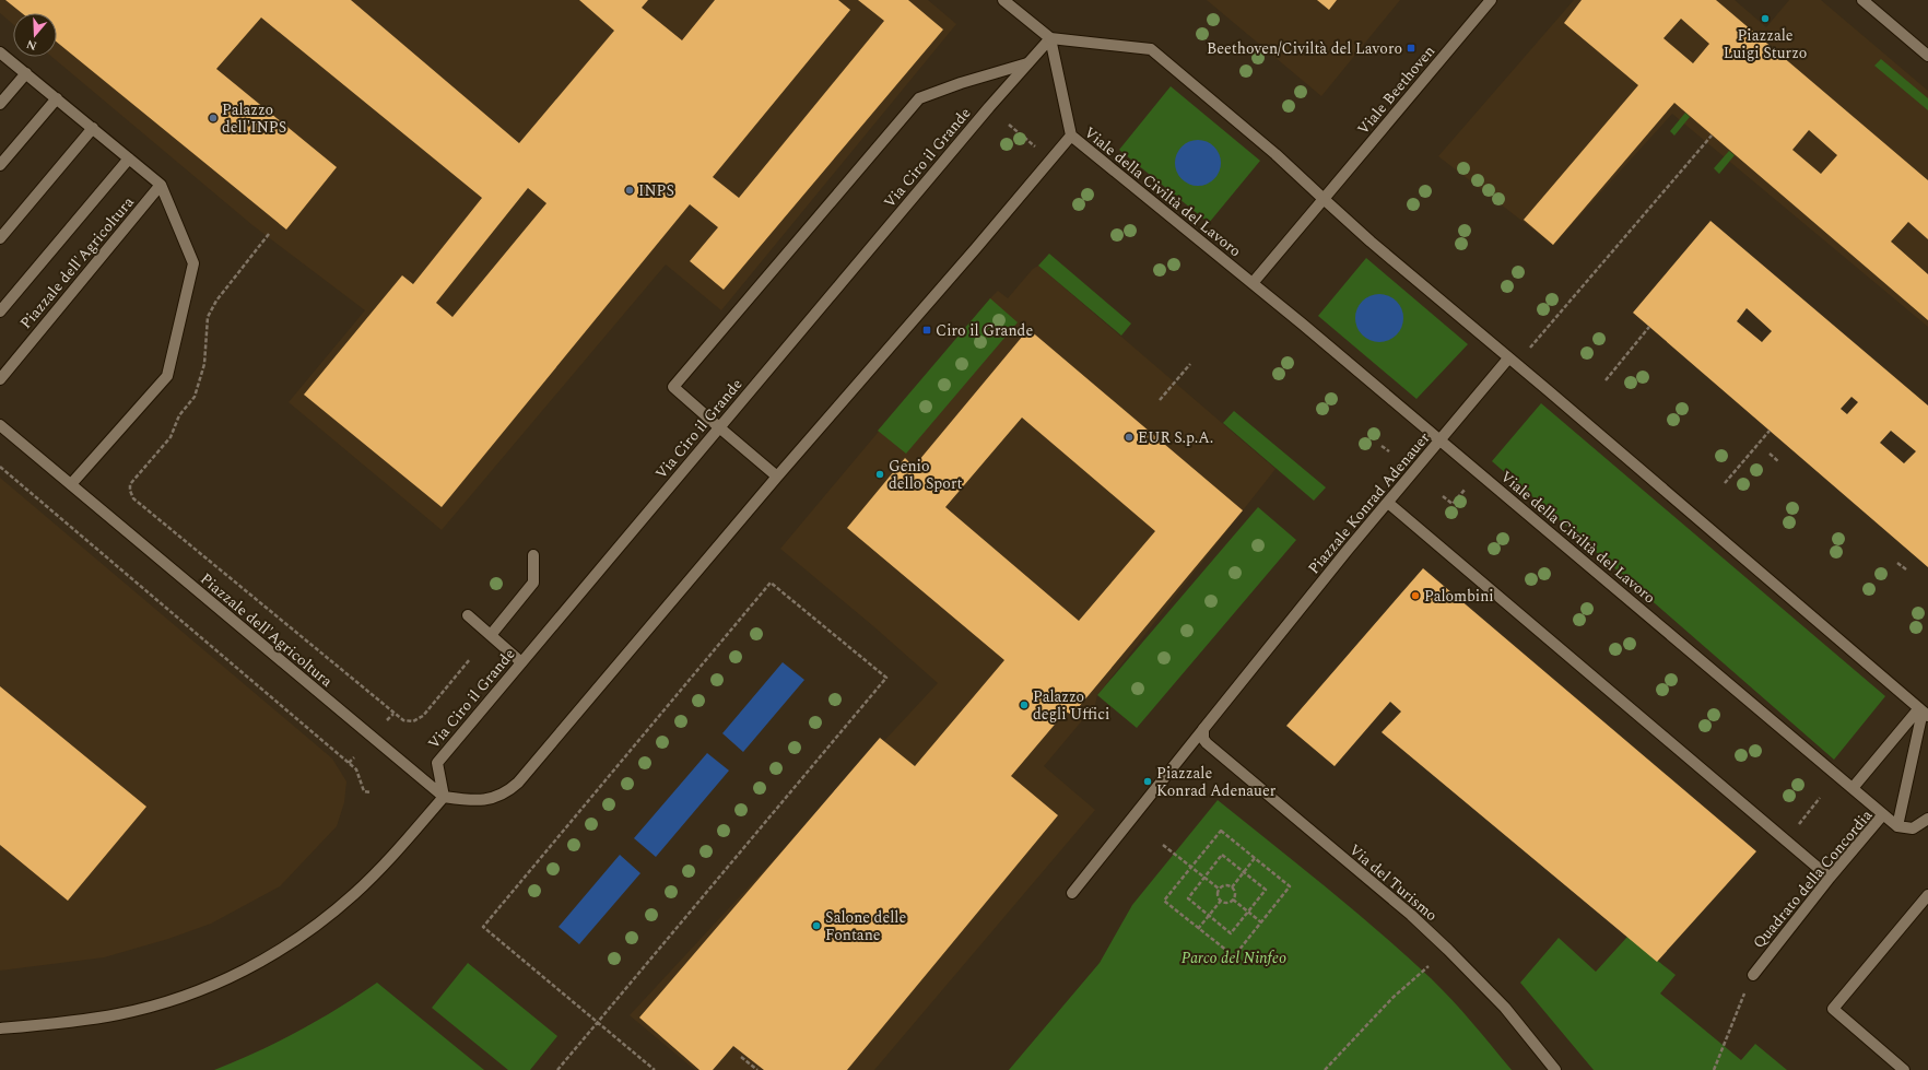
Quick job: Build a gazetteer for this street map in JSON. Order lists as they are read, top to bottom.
{
  "streets": {
    "street": [
      "Viale Beethoven",
      "Via Ciro il Grande",
      "Viale della Civiltà del Lavoro",
      "Piazzale dell'Agricoltura",
      "Piazzale Konrad Adenauer",
      "Quadrato della Concordia",
      "Via del Turismo"
    ]
  },
  "crossings": [
    ["Via Ciro il Grande", "Viale della Civiltà del Lavoro"],
    ["Via Ciro il Grande", "Piazzale dell'Agricoltura"],
    ["Viale della Civiltà del Lavoro", "Piazzale Konrad Adenauer"],
    ["Viale della Civiltà del Lavoro", "Quadrato della Concordia"],
    ["Piazzale Konrad Adenauer", "Via del Turismo"]
  ],
  "parks": ["Parco del Ninfeo"],
  "places": {
    "other": [
      "Piazzale Luigi Sturzo",
      "Palazzo dell'INPS",
      "INPS",
      "EUR S.p.A.",
      "Genio dello Sport",
      "Palombini",
      "Palazzo degli Uffici",
      "Piazzale Konrad Adenauer",
      "Salone delle Fontane"
    ],
    "transit": ["Beethoven/Civiltà del Lavoro", "Ciro il Grande"]
  },
  "north": "bottom"
}
